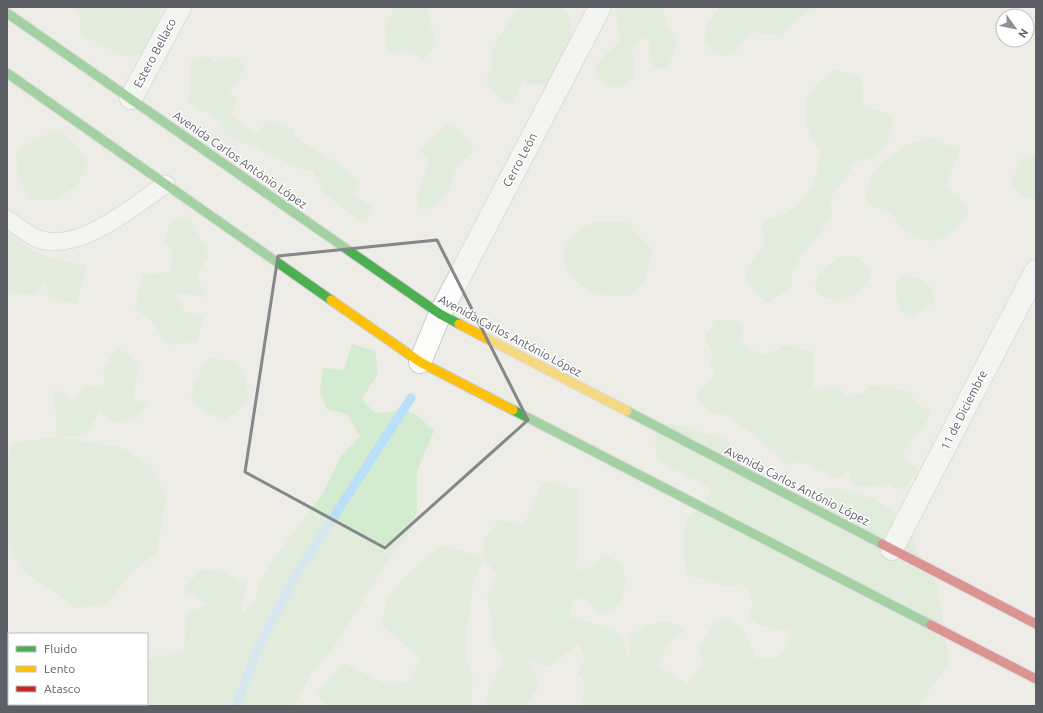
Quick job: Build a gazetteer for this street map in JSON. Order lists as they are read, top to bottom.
{
  "streets": {
    "main road": ["Avenida Carlos António López"],
    "street": ["Estero Bellaco", "Cerro León", "11 de Diciembre"]
  },
  "crossings": [
    ["Estero Bellaco", "Avenida Carlos António López"],
    ["Avenida Carlos António López", "Cerro León"],
    ["Avenida Carlos António López", "11 de Diciembre"]
  ],
  "legend": ["Fluido", "Lento", "Atasco"],
  "north": "bottom right"
}
